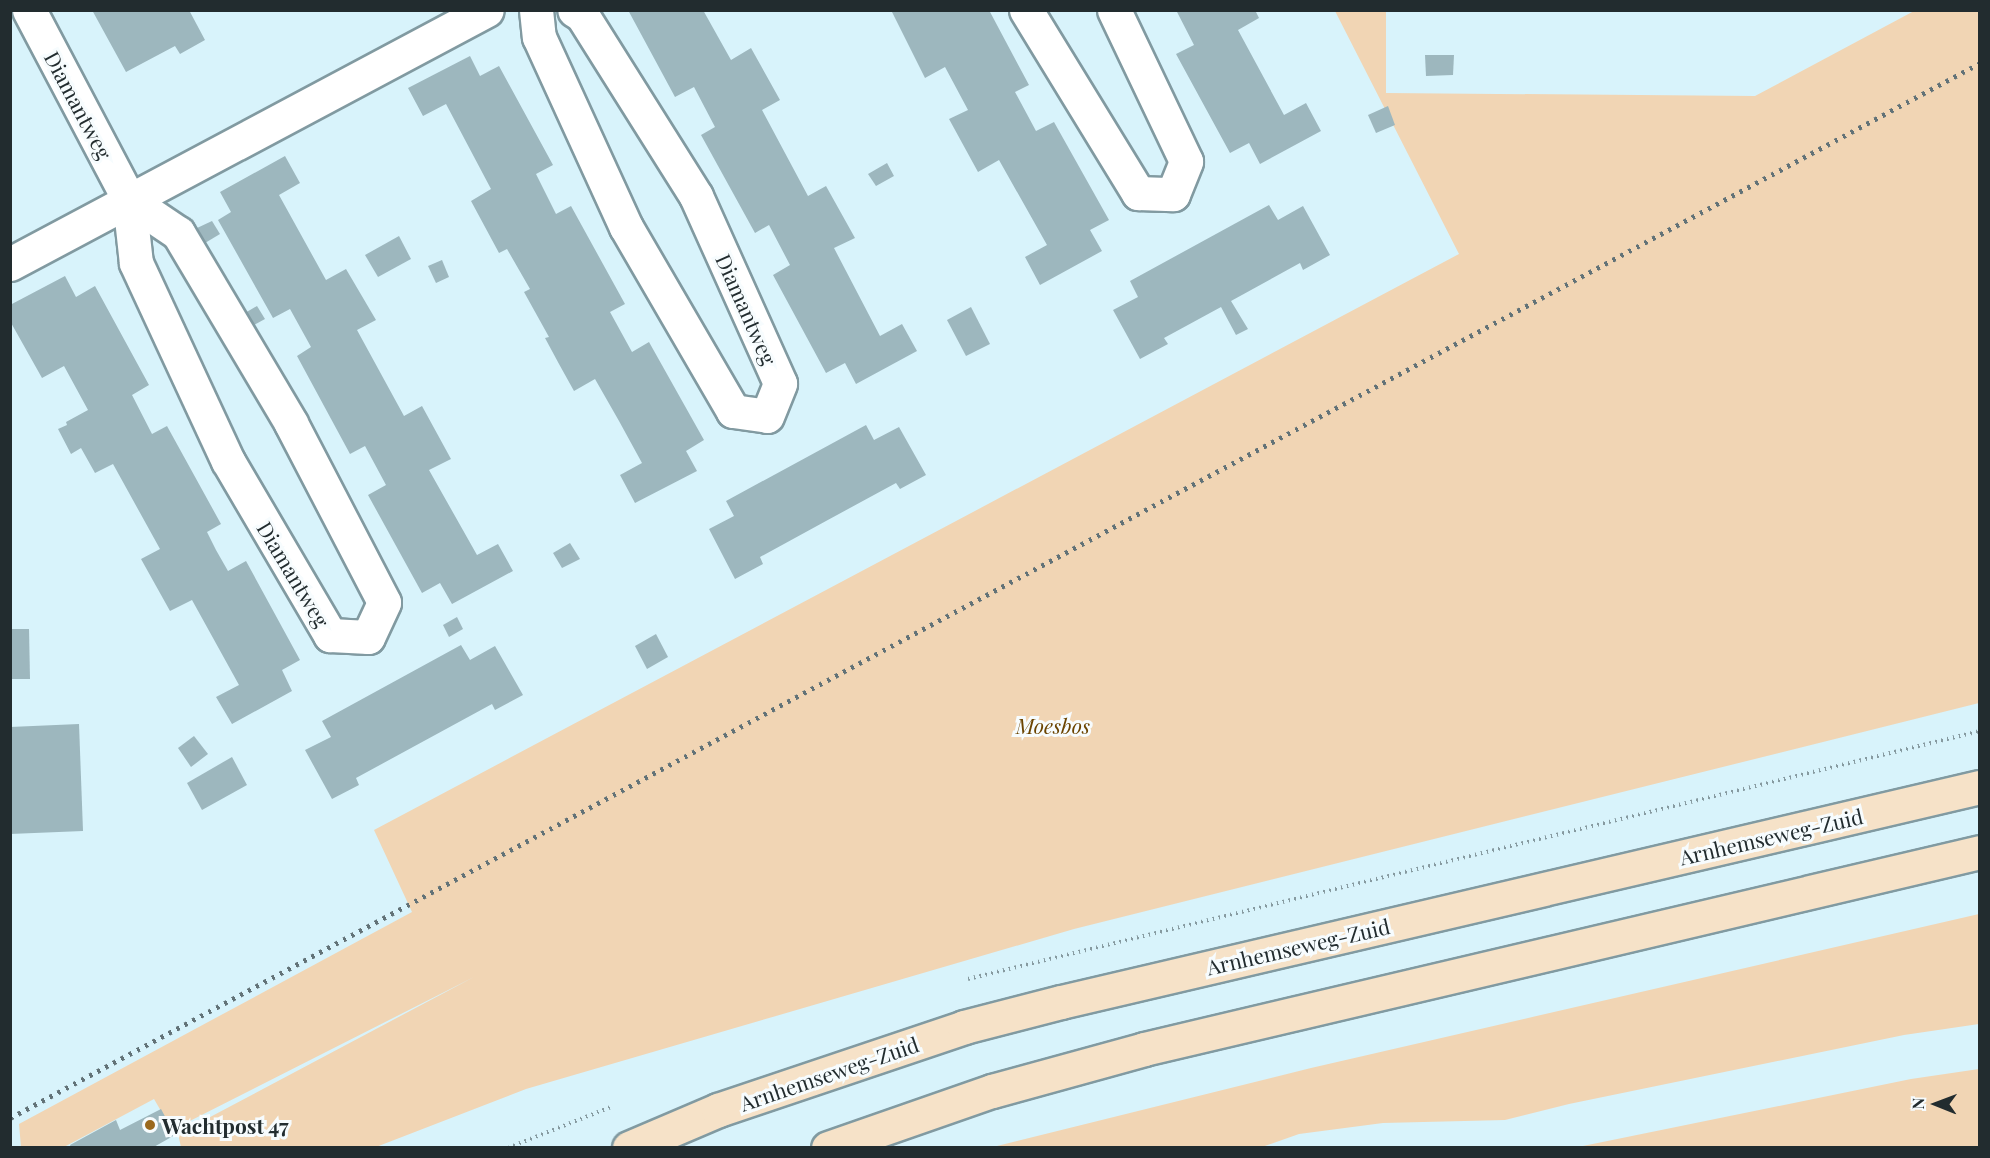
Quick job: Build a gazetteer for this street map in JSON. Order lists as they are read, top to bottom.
{
  "streets": {
    "main road": ["Arnhemseweg-Zuid"],
    "street": ["Diamantweg"]
  },
  "parks": ["Moesbos"],
  "places": ["Wachtpost 47"],
  "north": "left"
}
